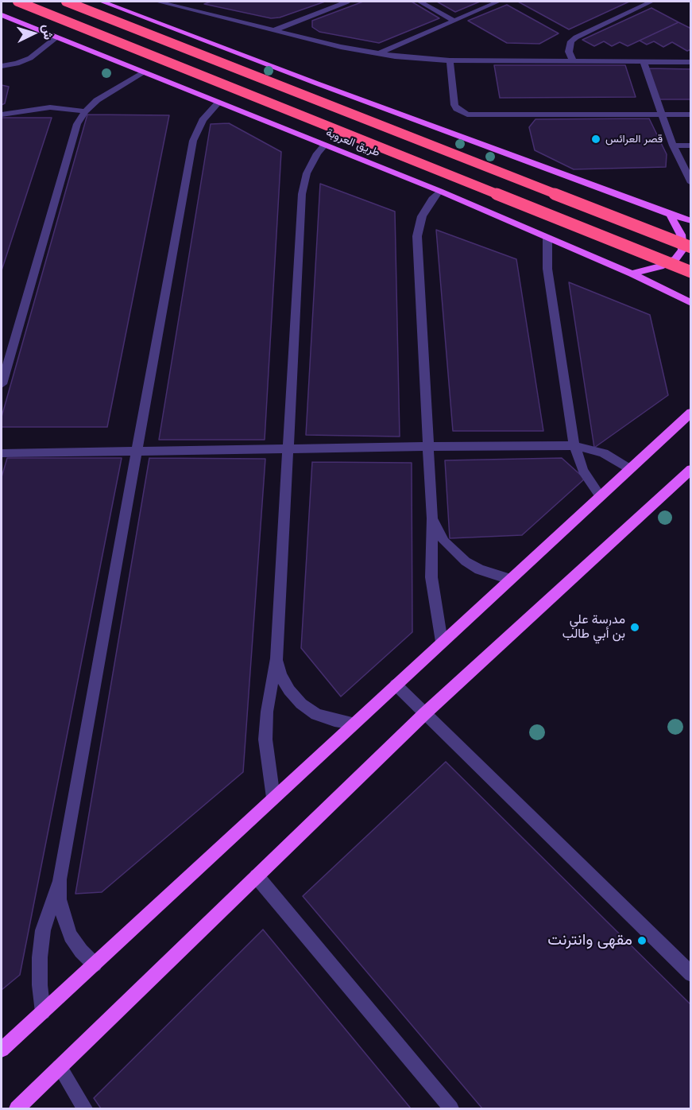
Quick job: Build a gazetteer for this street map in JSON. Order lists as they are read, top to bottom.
{
  "streets": {
    "highway": ["طريق العروبة"]
  },
  "places": ["قصر العرائس", "مدرسة علي بن أبي طالب", "مقهى وانترنت"],
  "north": "right"
}
